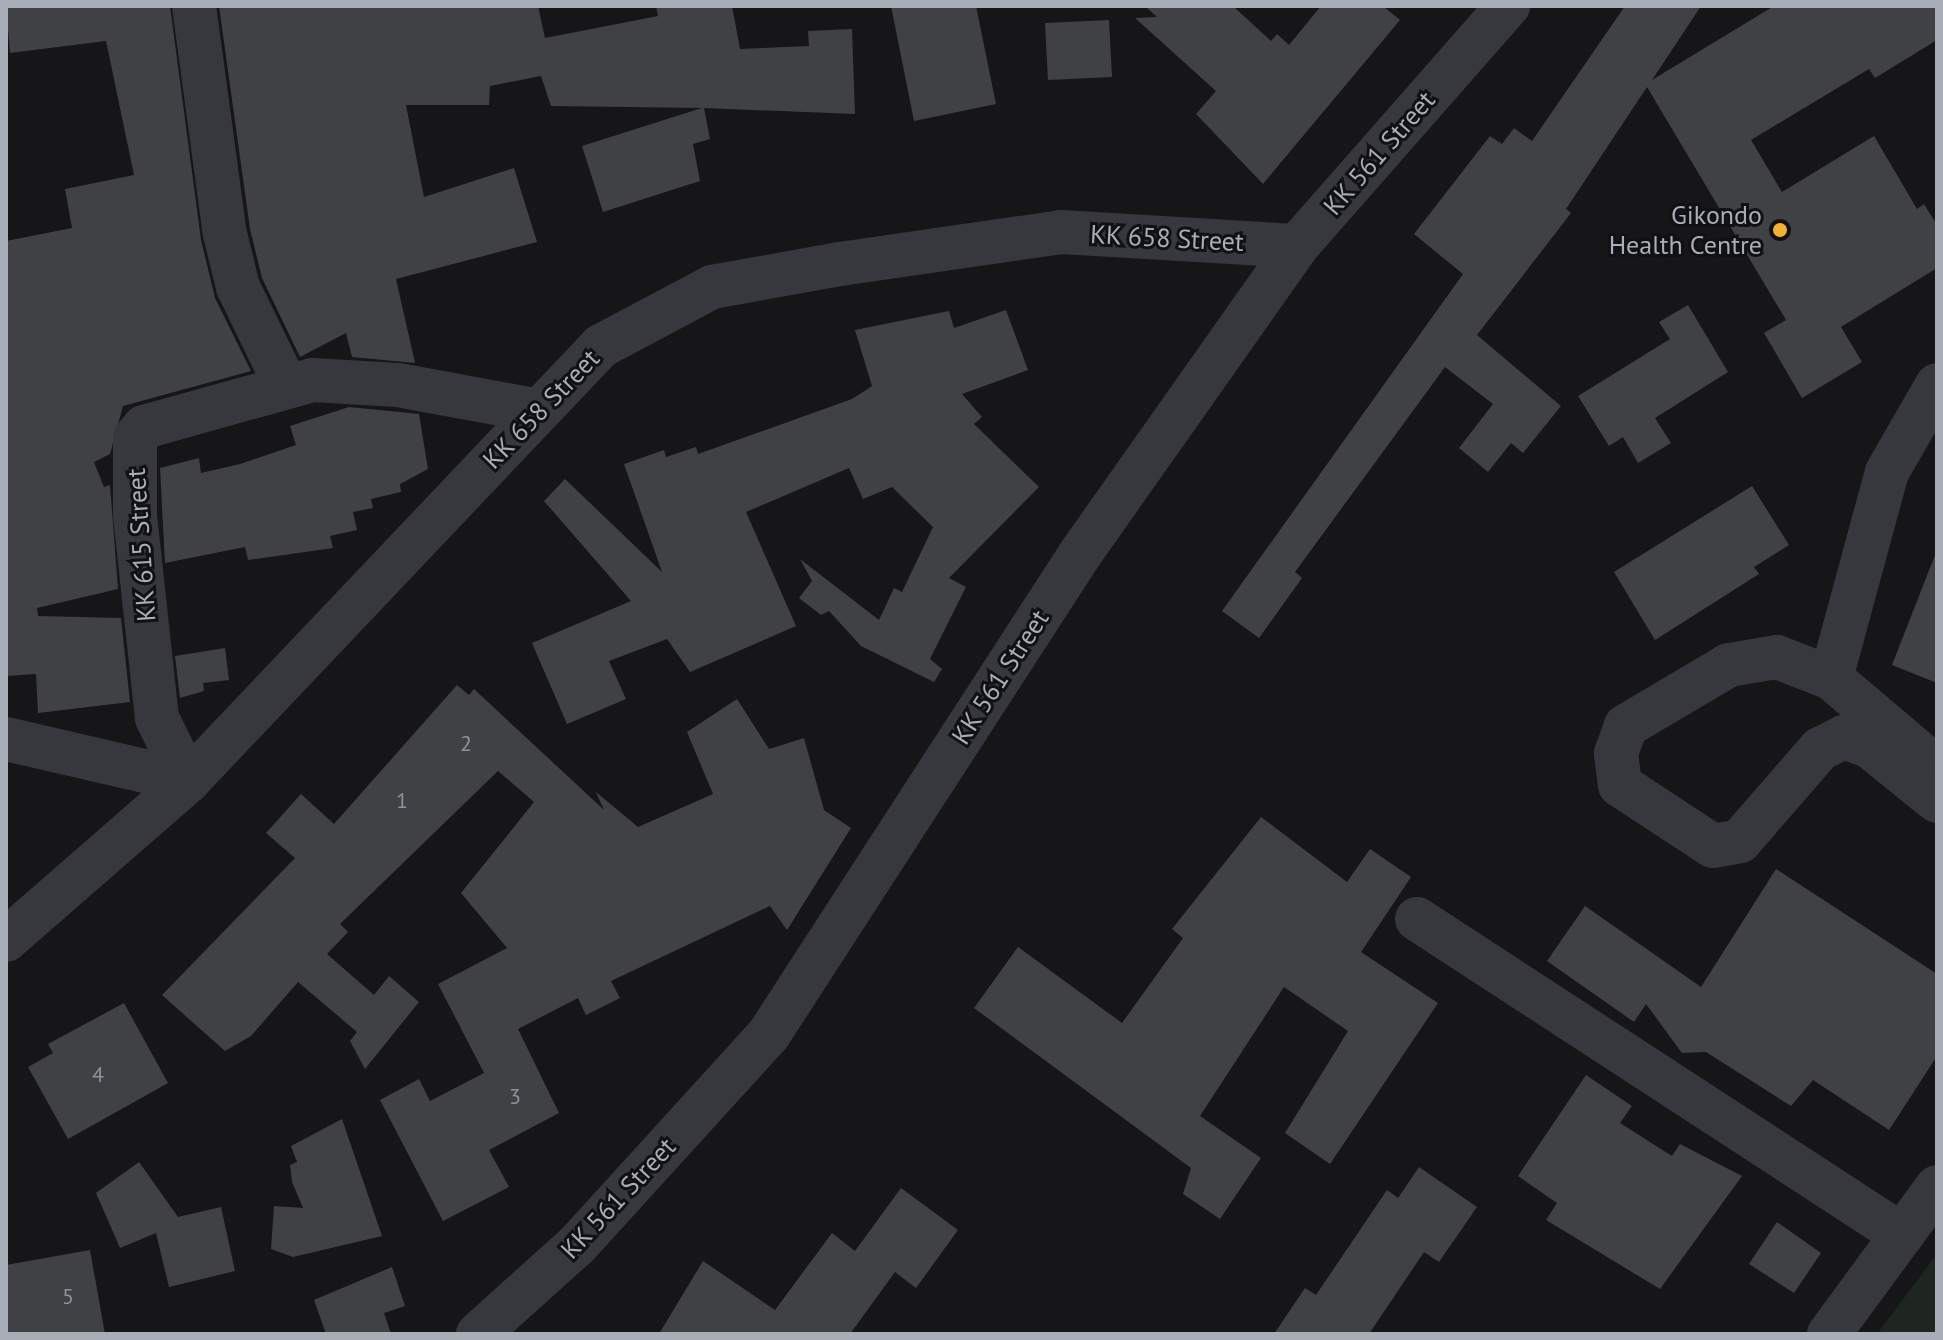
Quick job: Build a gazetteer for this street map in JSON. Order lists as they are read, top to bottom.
{
  "streets": {
    "street": ["KK 561 Street", "KK 658 Street", "KK 615 Street"]
  },
  "crossings": [
    ["KK 561 Street", "KK 658 Street"],
    ["KK 658 Street", "KK 615 Street"]
  ],
  "places": ["Gikondo Health Centre"],
  "house_numbers": [
    "2",
    "1",
    "4",
    "3",
    "5"
  ]
}
